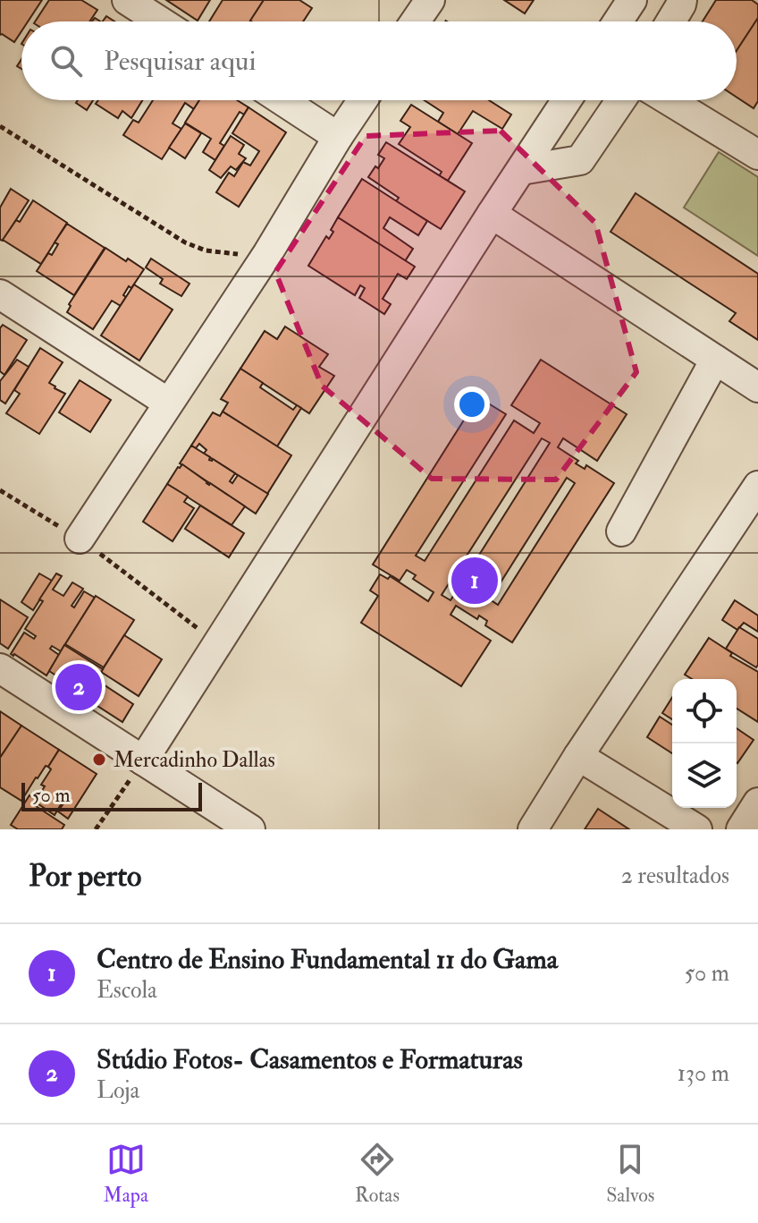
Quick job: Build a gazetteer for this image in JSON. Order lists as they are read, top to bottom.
{
  "places": ["Mercadinho Dallas"],
  "scale_bar": "50 m",
  "page": {
    "search": "Pesquisar aqui",
    "pins": ["1", "2"],
    "scale": "50 m",
    "heading": ["Por perto", "2 resultados"],
    "list": [
      {
        "mark": "1",
        "name": "Centro de Ensino Fundamental 11 do Gama",
        "note": "Escola",
        "value": "50 m"
      },
      {
        "mark": "2",
        "name": "Stúdio Fotos- Casamentos e Formaturas",
        "note": "Loja",
        "value": "130 m"
      }
    ],
    "nav": ["Mapa", "Rotas", "Salvos"]
  }
}
